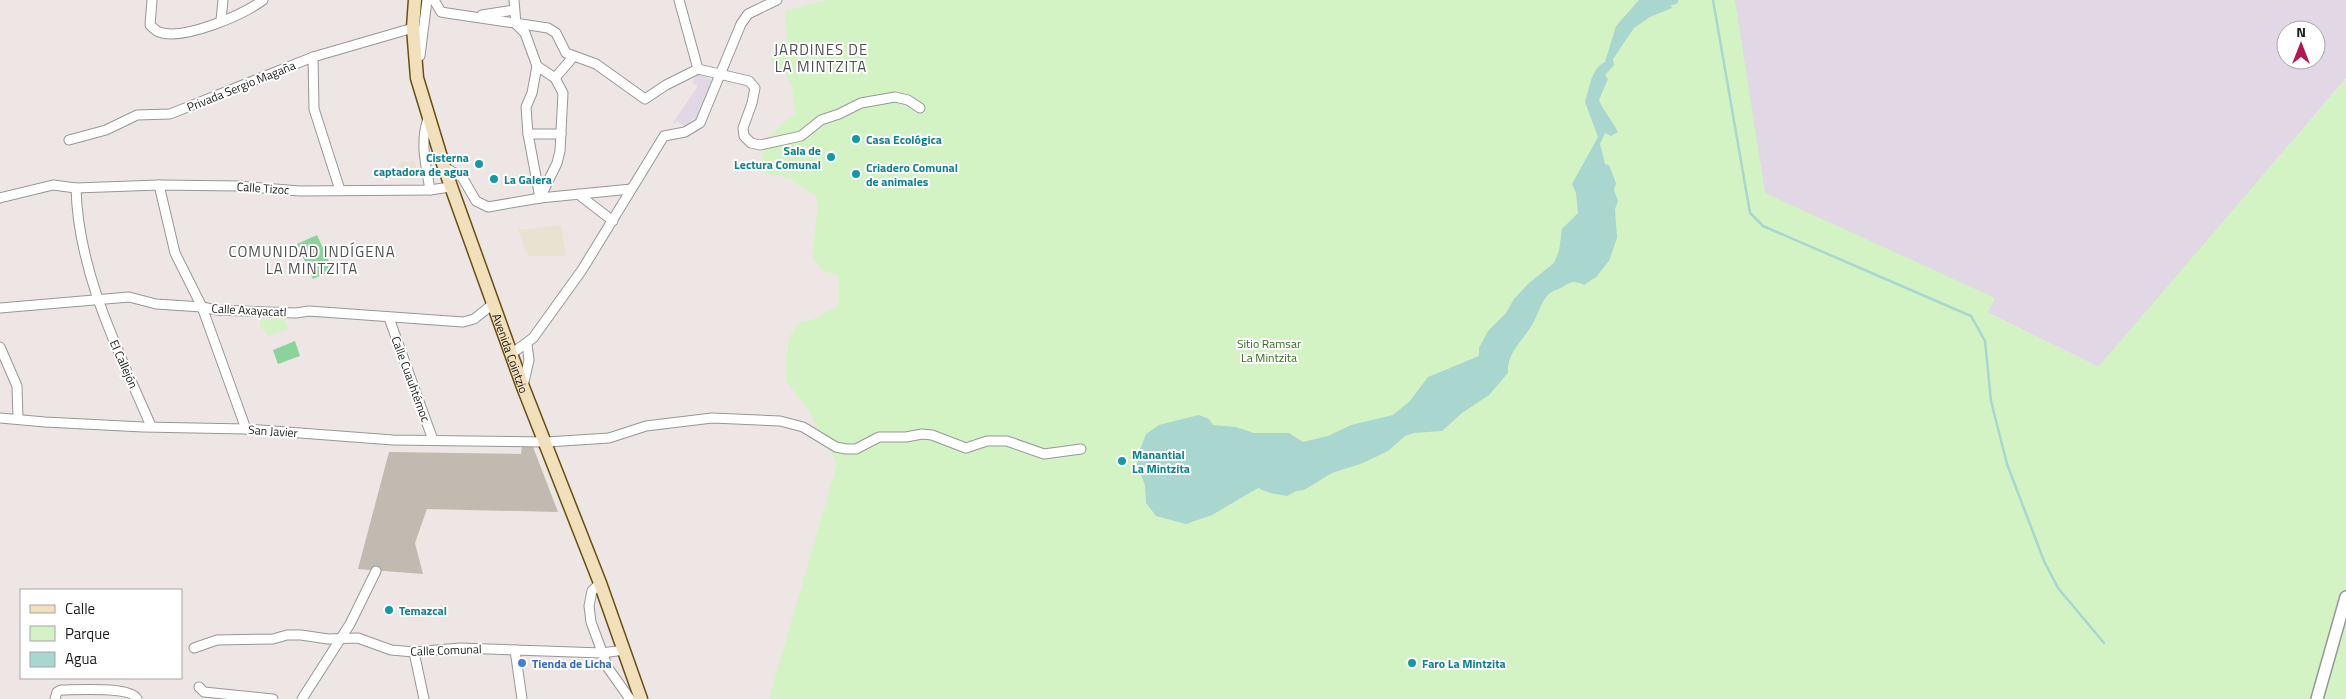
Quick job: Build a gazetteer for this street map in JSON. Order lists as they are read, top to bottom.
{
  "streets": {
    "main road": ["Avenida Cointzio"],
    "street": [
      "Privada Sergio Magaña",
      "Calle Tizoc",
      "Calle Axayacatl",
      "El Callejón",
      "Calle Cuauhtémoc",
      "San Javier",
      "Calle Comunal"
    ]
  },
  "crossings": [
    ["Privada Sergio Magaña", "Avenida Cointzio"],
    ["Calle Tizoc", "Avenida Cointzio"],
    ["Calle Axayacatl", "Avenida Cointzio"],
    ["Calle Axayacatl", "El Callejón"],
    ["Calle Axayacatl", "Calle Cuauhtémoc"],
    ["Avenida Cointzio", "San Javier"],
    ["Avenida Cointzio", "Calle Comunal"],
    ["El Callejón", "San Javier"],
    ["Calle Cuauhtémoc", "San Javier"]
  ],
  "districts": ["JARDINES DE LA MINTZITA", "COMUNIDAD INDÍGENA LA MINTZITA"],
  "parks": ["Sitio Ramsar La Mintzita"],
  "places": [
    "Casa Ecológica",
    "Sala de Lectura Comunal",
    "Cisterna captadora de agua",
    "Criadero Comunal de animales",
    "La Galera",
    "Manantial La Mintzita",
    "Temazcal",
    "Tienda de Licha",
    "Faro La Mintzita"
  ],
  "legend": ["Calle", "Parque", "Agua"],
  "north": "top"
}
